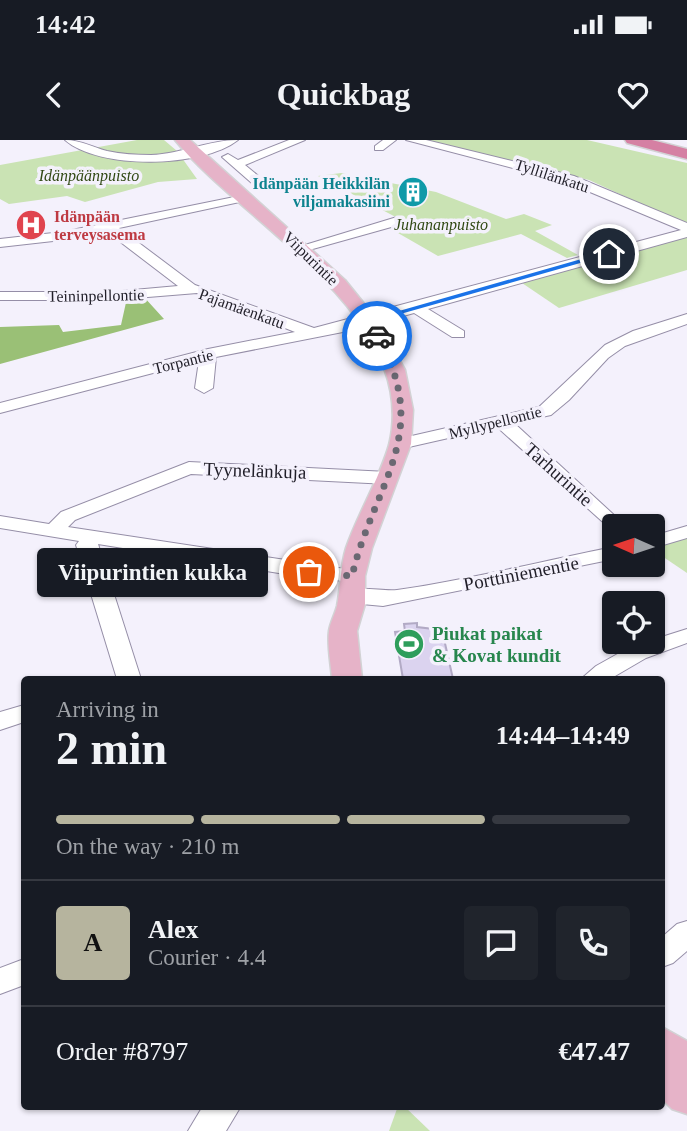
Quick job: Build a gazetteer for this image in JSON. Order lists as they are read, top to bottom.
{
  "streets": {
    "main road": ["Viipurintie"],
    "street": [
      "Tyllilänkatu",
      "Teininpellontie",
      "Pajamäenkatu",
      "Torpantie",
      "Myllypellontie",
      "Tyynelänkuja",
      "Tarhurintie",
      "Porttiniementie"
    ]
  },
  "crossings": [
    ["Tyllilänkatu", "Torpantie"],
    ["Viipurintie", "Torpantie"],
    ["Viipurintie", "Myllypellontie"],
    ["Viipurintie", "Tyynelänkuja"],
    ["Viipurintie", "Porttiniementie"],
    ["Teininpellontie", "Pajamäenkatu"],
    ["Pajamäenkatu", "Torpantie"],
    ["Myllypellontie", "Tarhurintie"],
    ["Tyynelänkuja", "Porttiniementie"]
  ],
  "parks": ["Idänpäänpuisto", "Juhananpuisto"],
  "places": {
    "building": ["Idänpään Heikkilän viljamakasiini"],
    "hospital": ["Idänpään terveysasema"],
    "other": ["Viipurintien kukka"],
    "sports": ["Piukat paikat & Kovat kundit"]
  },
  "north": "left",
  "page": {
    "status": "14:42",
    "header": "Quickbag",
    "bubble": "Viipurintien kukka",
    "heading": ["2 min", "Arriving in", "14:44–14:49"],
    "panel": [
      "Alex",
      "Courier · 4.4",
      "Order #8797",
      "€47.47"
    ],
    "bar": "On the way · 210 m",
    "round": "A"
  }
}
